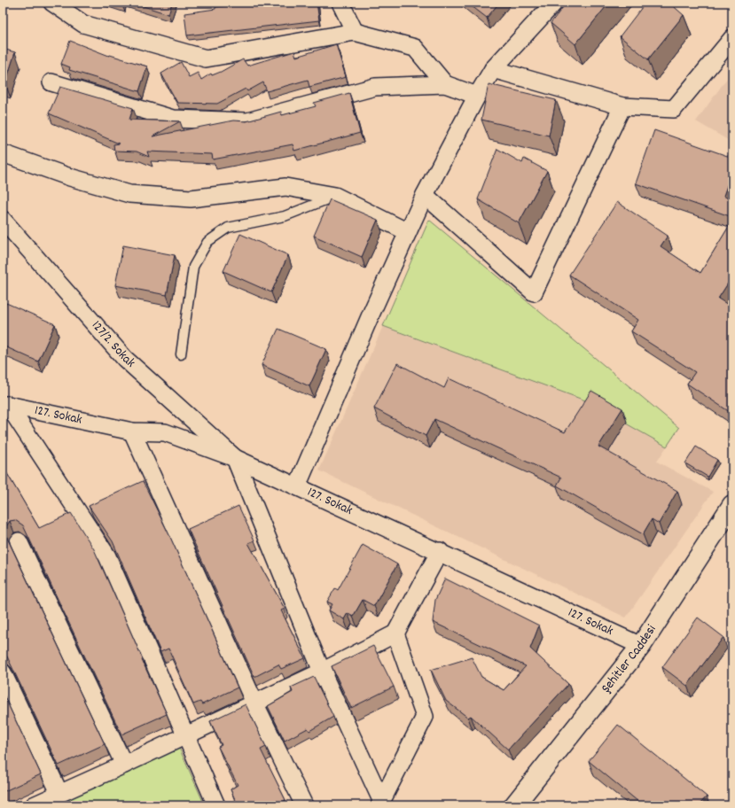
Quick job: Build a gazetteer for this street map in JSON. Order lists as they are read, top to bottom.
{
  "streets": {
    "street": ["127/2. Sokak", "127. Sokak", "Şehitler Caddesi"]
  },
  "crossings": [
    ["127/2. Sokak", "127. Sokak"],
    ["127. Sokak", "Şehitler Caddesi"]
  ]
}
